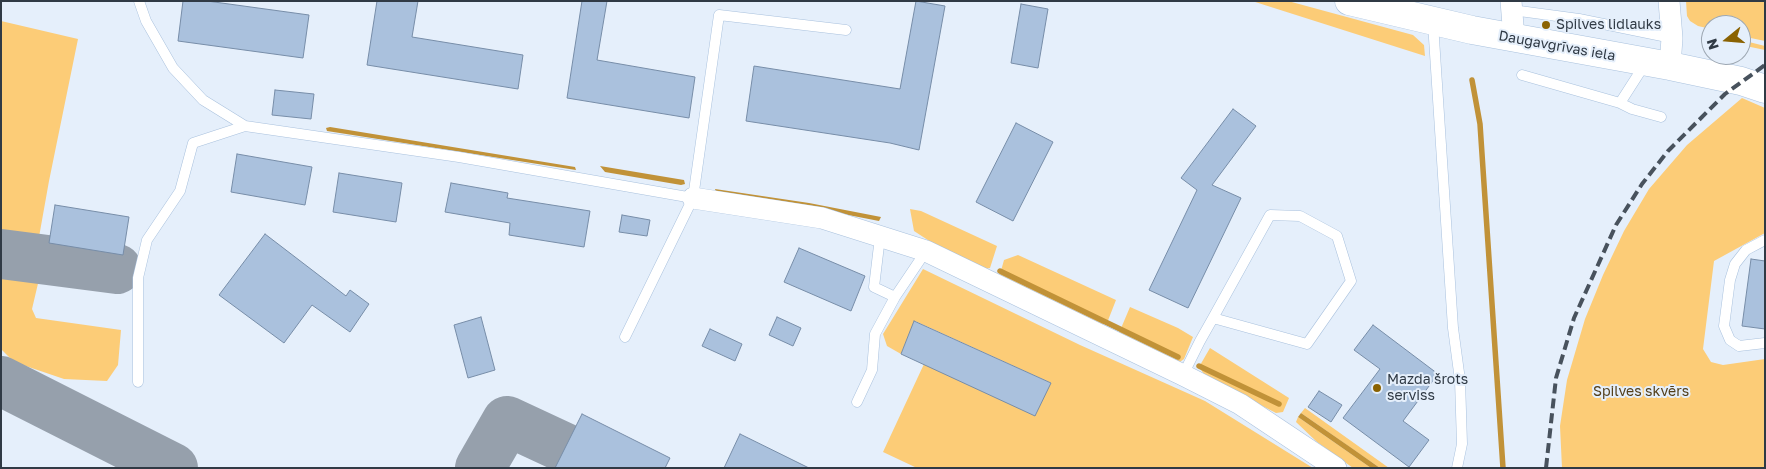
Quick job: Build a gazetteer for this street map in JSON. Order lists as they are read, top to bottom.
{
  "streets": {
    "main road": ["Daugavgrīvas iela"]
  },
  "parks": ["Spilves skvērs"],
  "places": ["Spilves lidlauks", "Mazda šrots serviss"],
  "north": "left"
}
